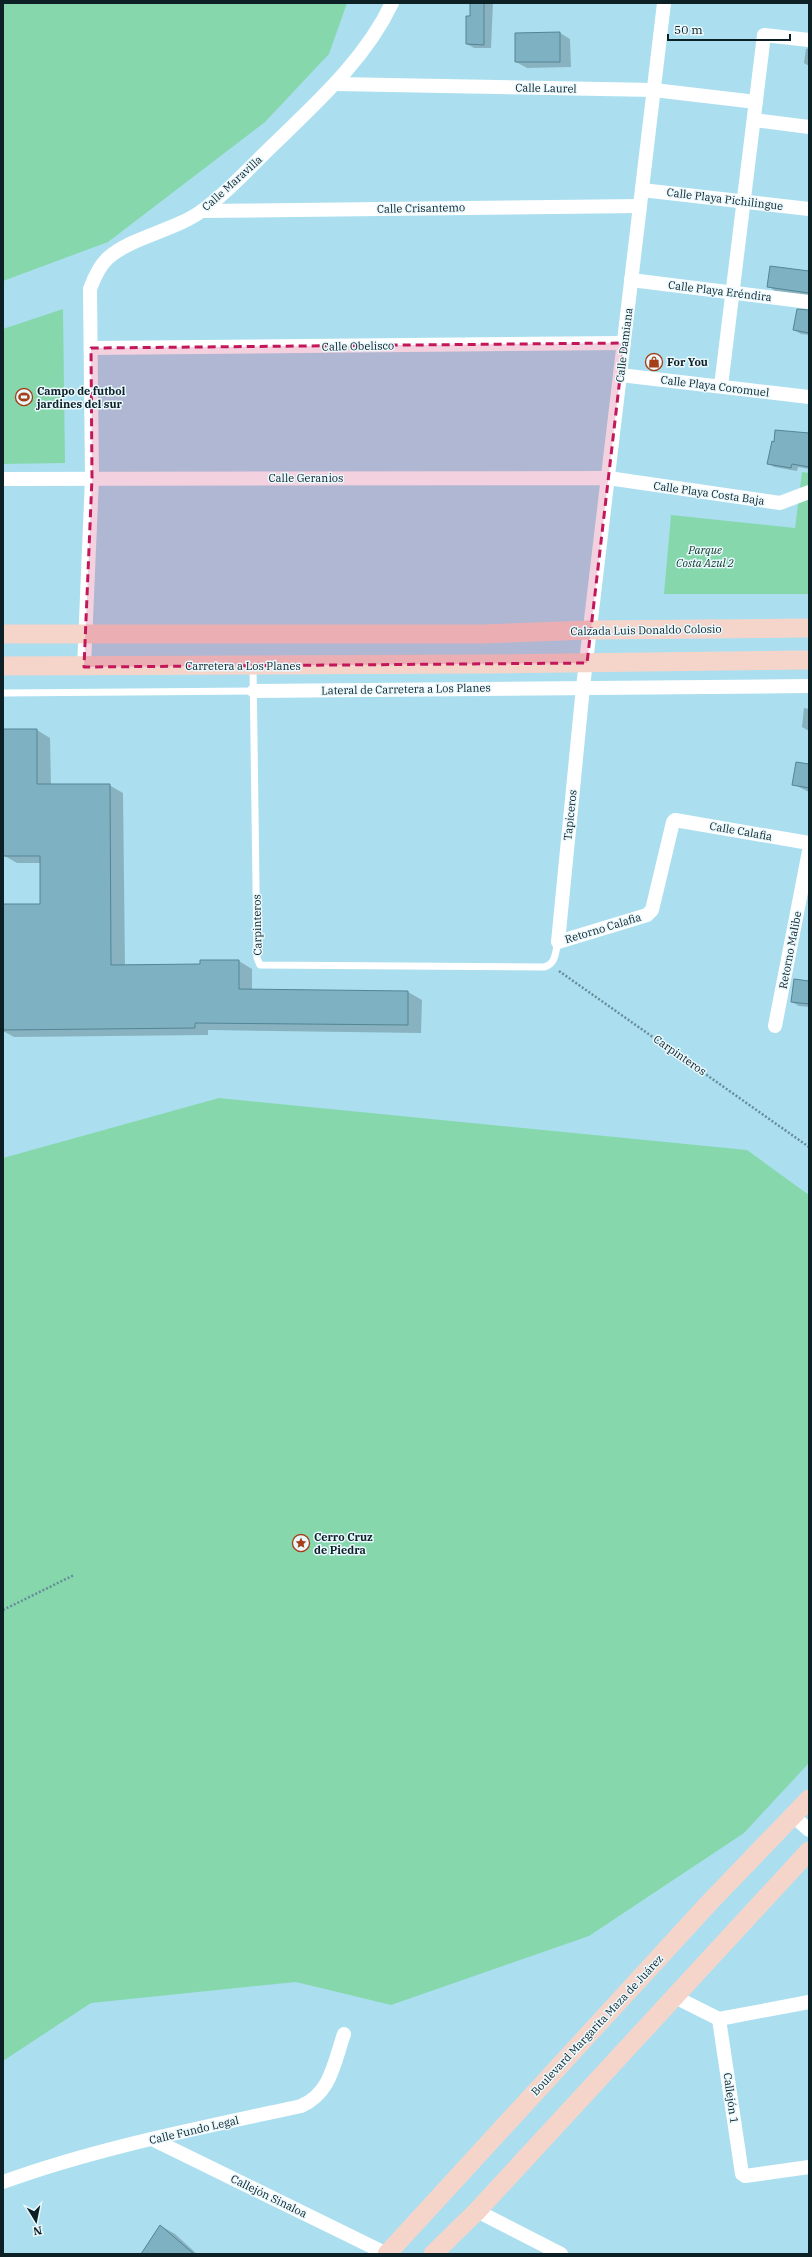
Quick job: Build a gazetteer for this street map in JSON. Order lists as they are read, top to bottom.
{
  "streets": {
    "main road": ["Calzada Luis Donaldo Colosio", "Carretera a Los Planes", "Boulevard Margarita Maza de Juárez"],
    "street": [
      "Calle Laurel",
      "Calle Maravilla",
      "Calle Playa Pichilingue",
      "Calle Crisantemo",
      "Calle Playa Eréndira",
      "Calle Damiana",
      "Calle Obelisco",
      "Calle Playa Coromuel",
      "Calle Geranios",
      "Calle Playa Costa Baja",
      "Lateral de Carretera a Los Planes",
      "Tapiceros",
      "Calle Calafia",
      "Retorno Calafia",
      "Retorno Malibe",
      "Callejón 1",
      "Calle Fundo Legal",
      "Callejón Sinaloa"
    ],
    "lane": ["Carpinteros"]
  },
  "crossings": [
    ["Calle Laurel", "Calle Maravilla"],
    ["Calle Laurel", "Calle Damiana"],
    ["Calle Maravilla", "Calle Crisantemo"],
    ["Calle Maravilla", "Calle Obelisco"],
    ["Calle Maravilla", "Calle Geranios"],
    ["Calle Maravilla", "Calzada Luis Donaldo Colosio"],
    ["Calle Maravilla", "Carretera a Los Planes"],
    ["Calle Playa Pichilingue", "Calle Damiana"],
    ["Calle Crisantemo", "Calle Damiana"],
    ["Calle Playa Eréndira", "Calle Damiana"],
    ["Calle Damiana", "Calle Obelisco"],
    ["Calle Damiana", "Calle Playa Coromuel"],
    ["Calle Damiana", "Calle Geranios"],
    ["Calle Damiana", "Calle Playa Costa Baja"],
    ["Calle Damiana", "Calzada Luis Donaldo Colosio"],
    ["Calle Damiana", "Carretera a Los Planes"],
    ["Calle Damiana", "Lateral de Carretera a Los Planes"],
    ["Calle Damiana", "Tapiceros"],
    ["Calle Geranios", "Calle Playa Costa Baja"],
    ["Carretera a Los Planes", "Carpinteros"],
    ["Lateral de Carretera a Los Planes", "Tapiceros"],
    ["Lateral de Carretera a Los Planes", "Carpinteros"],
    ["Tapiceros", "Retorno Calafia"],
    ["Calle Calafia", "Retorno Calafia"],
    ["Boulevard Margarita Maza de Juárez", "Callejón Sinaloa"],
    ["Calle Fundo Legal", "Callejón Sinaloa"]
  ],
  "parks": ["Parque Costa Azul 2"],
  "places": {
    "shop": ["For You"],
    "sports": ["Campo de futbol jardines del sur"],
    "place": ["Cerro Cruz de Piedra"]
  },
  "scale_bar": "50 m",
  "north": "bottom"
}
